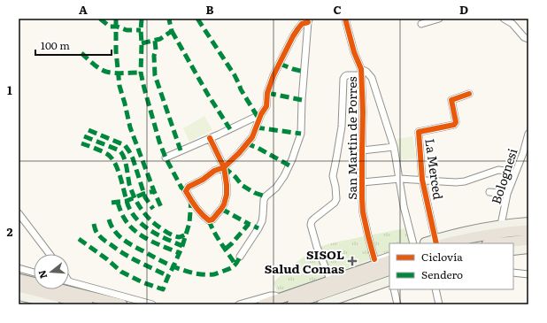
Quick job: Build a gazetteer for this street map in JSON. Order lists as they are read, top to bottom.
{
  "streets": {
    "street": ["San Martin de Porres", "La Merced", "Bolognesi"]
  },
  "places": {
    "health": ["SISOL Salud Comas"]
  },
  "legend": ["Ciclovía", "Sendero"],
  "scale_bar": "100 m",
  "north": "left",
  "grid": {
    "columns": [
      "A",
      "B",
      "C",
      "D"
    ],
    "rows": ["1", "2"]
  }
}
